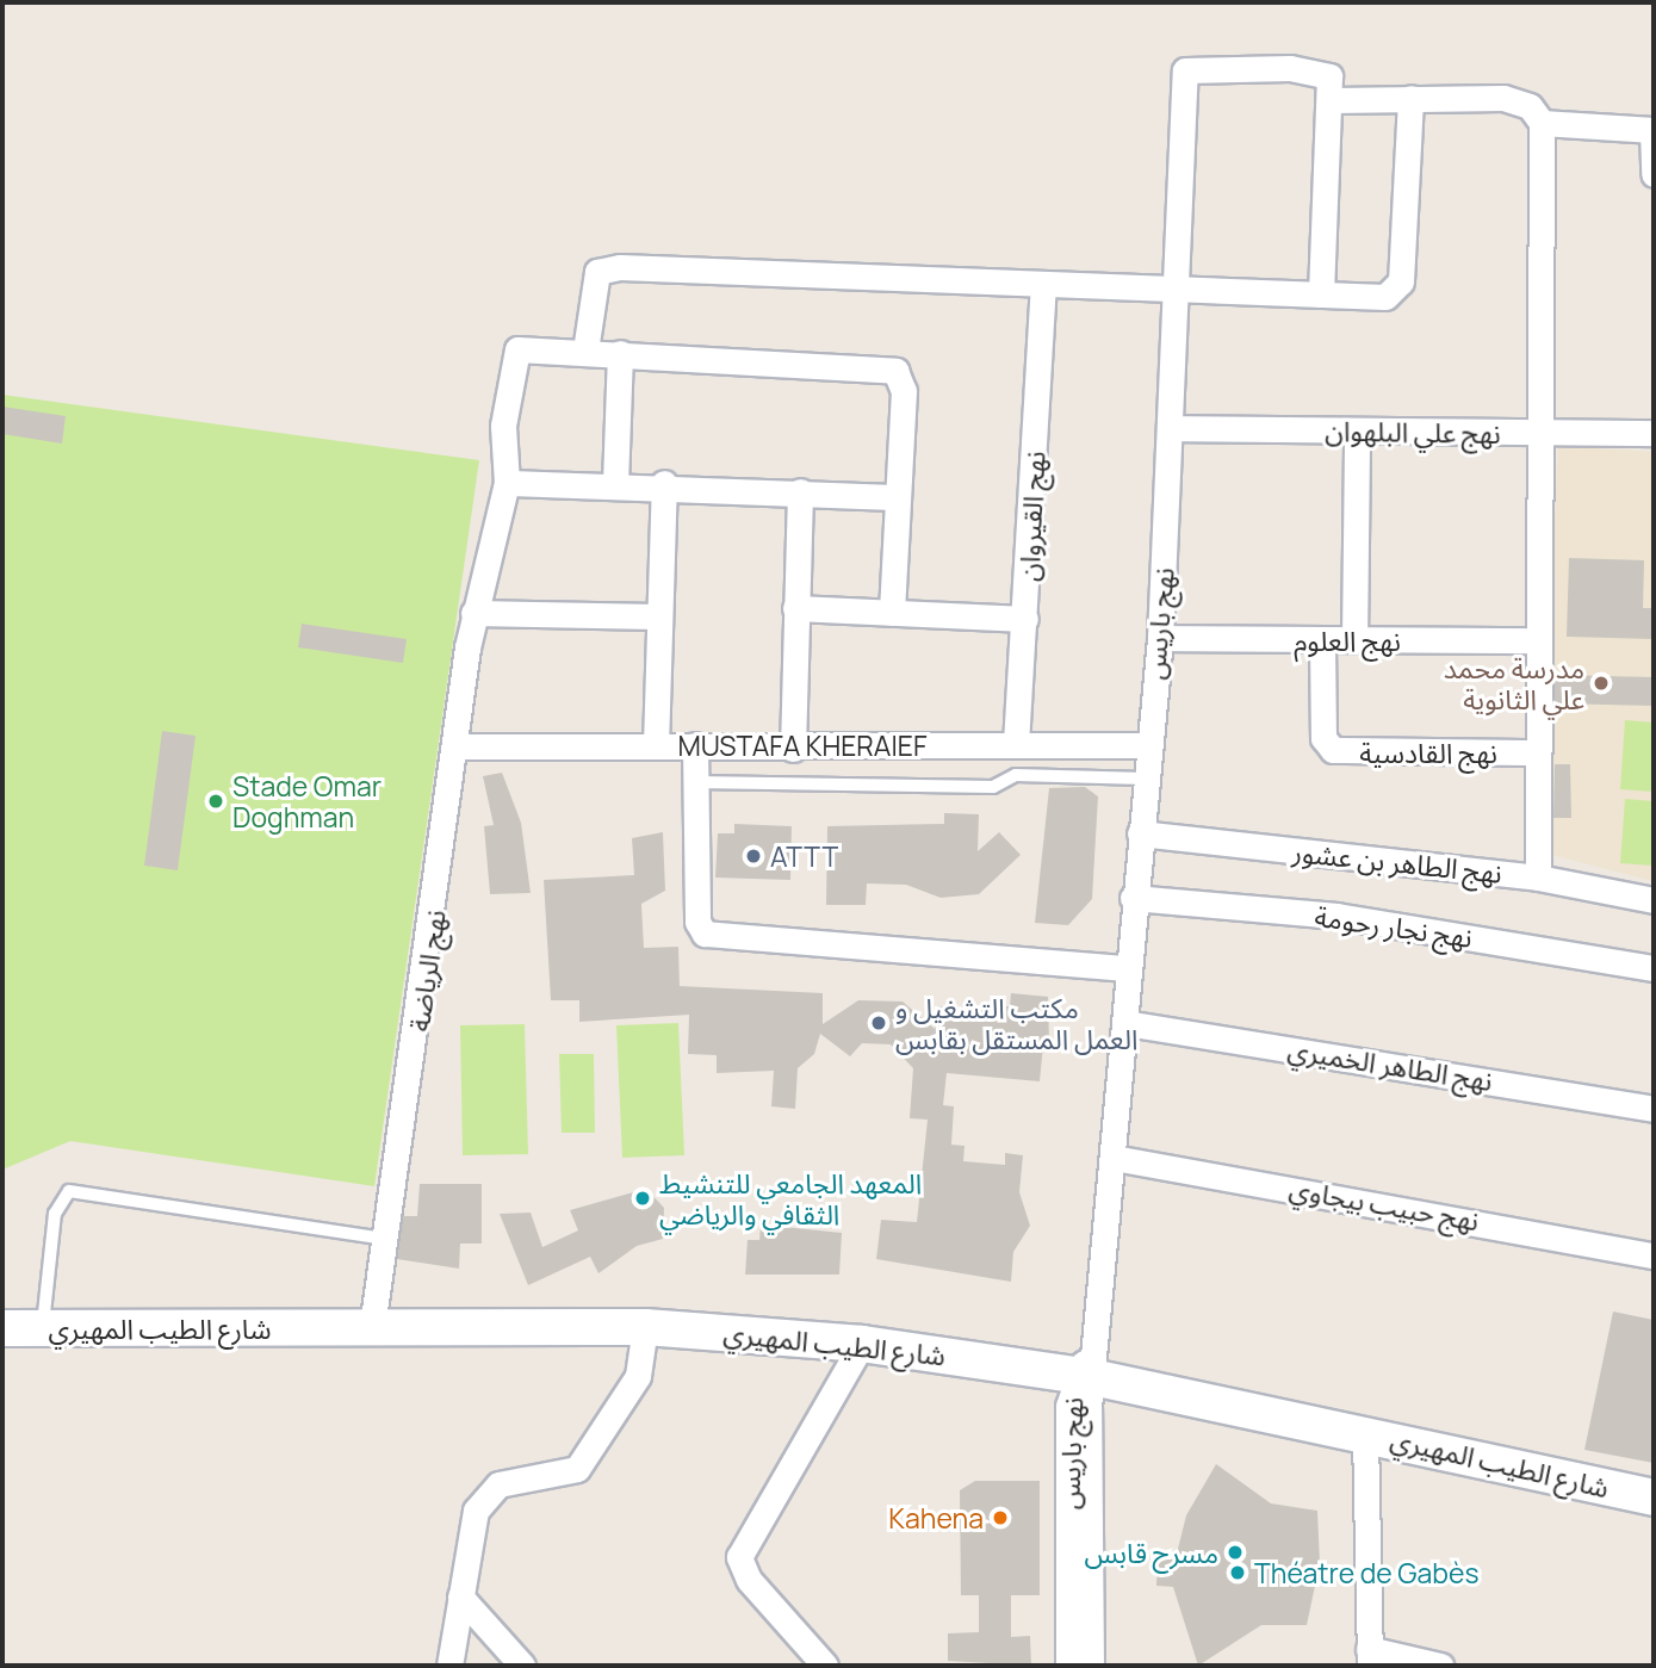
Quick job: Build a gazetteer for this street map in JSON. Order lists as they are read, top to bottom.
{
  "streets": {
    "street": [
      "نهج علي البلهوان",
      "نهج القيروان",
      "نهج باريس",
      "نهج العلوم",
      "MUSTAFA KHERAIEF",
      "نهج القادسية",
      "نهج الطاهر بن عشور",
      "نهج نجار رحومة",
      "نهج الرياضة",
      "نهج الطاهر الخميري",
      "نهج حبيب بيجاوي",
      "شارع الطيب المهيري"
    ]
  },
  "crossings": [
    ["نهج علي البلهوان", "نهج باريس"],
    ["نهج القيروان", "MUSTAFA KHERAIEF"],
    ["نهج باريس", "نهج العلوم"],
    ["نهج باريس", "MUSTAFA KHERAIEF"],
    ["نهج باريس", "نهج الطاهر بن عشور"],
    ["نهج باريس", "نهج نجار رحومة"],
    ["نهج باريس", "نهج الطاهر الخميري"],
    ["نهج باريس", "نهج حبيب بيجاوي"],
    ["نهج باريس", "شارع الطيب المهيري"],
    ["نهج العلوم", "نهج القادسية"],
    ["MUSTAFA KHERAIEF", "نهج الرياضة"],
    ["نهج الرياضة", "شارع الطيب المهيري"]
  ],
  "places": [
    "مدرسة محمد علي الثانوية",
    "Stade Omar Doghman",
    "ATTT",
    "مكتب التشغيل و العمل المستقل بقابس",
    "المعهد الجامعي للتنشيط الثقافي والرياضي",
    "Kahena",
    "مسرح قابس",
    "Théatre de Gabès"
  ]
}
